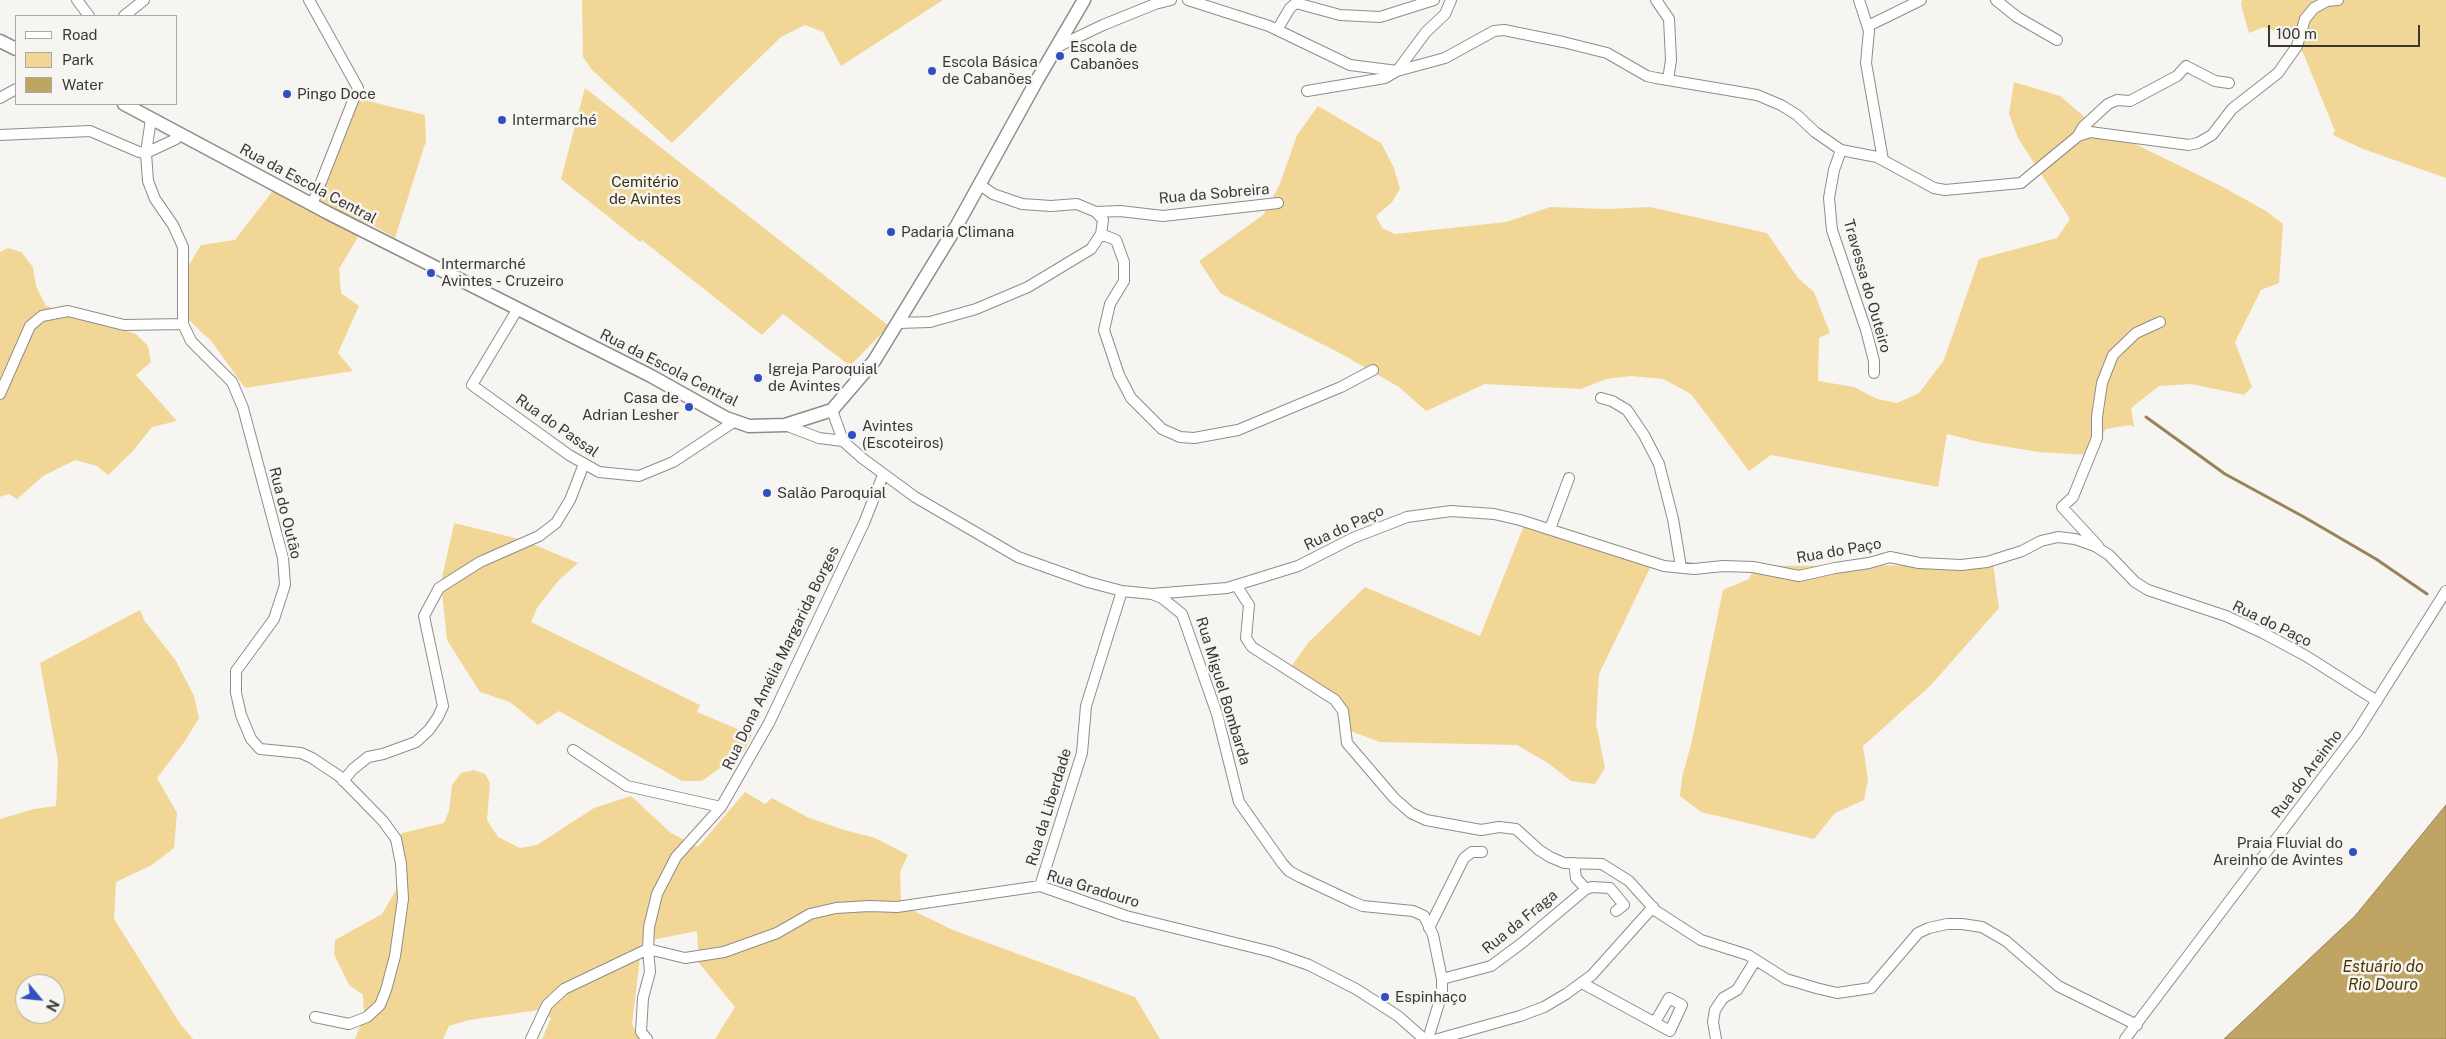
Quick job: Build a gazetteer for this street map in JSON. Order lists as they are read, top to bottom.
{
  "streets": {
    "street": [
      "Rua da Escola Central",
      "Rua da Sobreira",
      "Travessa do Outeiro",
      "Rua do Passal",
      "Rua do Outão",
      "Rua do Paço",
      "Rua Dona Amélia Margarida Borges",
      "Rua Miguel Bombarda",
      "Rua do Areinho",
      "Rua da Liberdade",
      "Rua Gradouro",
      "Rua da Fraga"
    ]
  },
  "crossings": [
    ["Rua da Escola Central", "Rua do Passal"],
    ["Rua do Paço", "Rua Miguel Bombarda"],
    ["Rua do Paço", "Rua do Areinho"],
    ["Rua Dona Amélia Margarida Borges", "Rua Miguel Bombarda"],
    ["Rua Dona Amélia Margarida Borges", "Rua Gradouro"],
    ["Rua Miguel Bombarda", "Rua da Liberdade"],
    ["Rua Miguel Bombarda", "Rua da Fraga"],
    ["Rua da Liberdade", "Rua Gradouro"]
  ],
  "water": ["Estuário do Rio Douro"],
  "parks": ["Cemitério de Avintes"],
  "places": [
    "Escola de Cabanões",
    "Escola Básica de Cabanões",
    "Pingo Doce",
    "Intermarché",
    "Padaria Climana",
    "Intermarché Avintes - Cruzeiro",
    "Igreja Paroquial de Avintes",
    "Casa de Adrian Lesher",
    "Avintes (Escoteiros)",
    "Salão Paroquial",
    "Praia Fluvial do Areinho de Avintes",
    "Espinhaço"
  ],
  "legend": ["Road", "Park", "Water"],
  "scale_bar": "100 m",
  "north": "bottom right"
}
